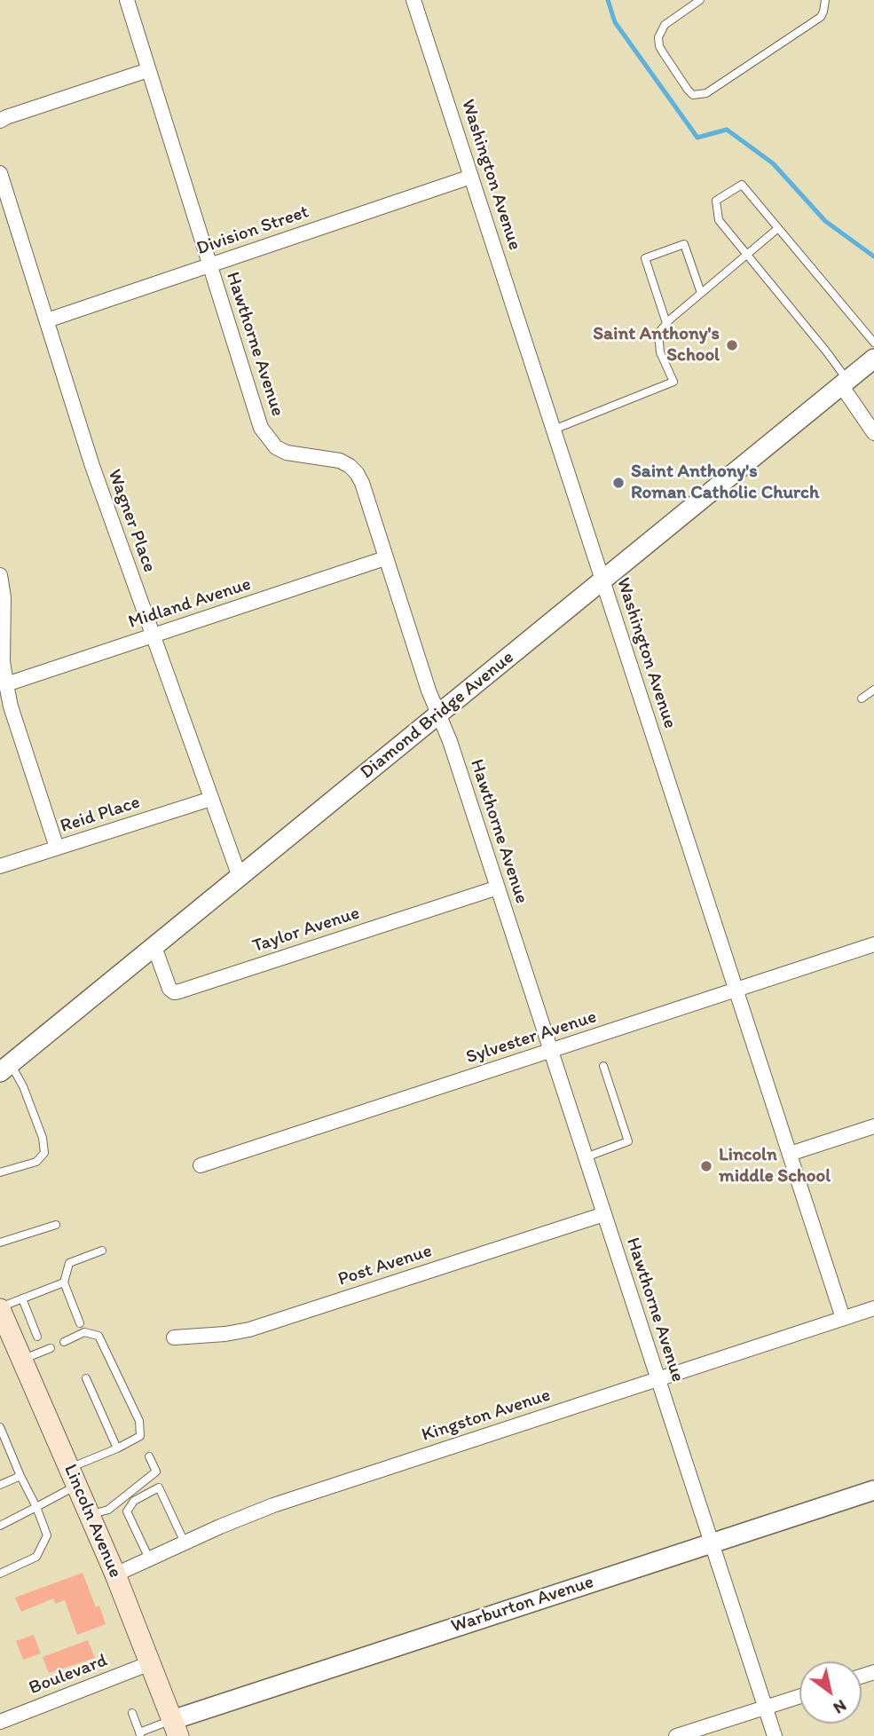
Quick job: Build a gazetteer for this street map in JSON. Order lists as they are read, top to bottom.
{
  "streets": {
    "main road": ["Lincoln Avenue"],
    "street": [
      "Washington Avenue",
      "Division Street",
      "Hawthorne Avenue",
      "Wagner Place",
      "Midland Avenue",
      "Diamond Bridge Avenue",
      "Reid Place",
      "Taylor Avenue",
      "Sylvester Avenue",
      "Post Avenue",
      "Kingston Avenue",
      "Warburton Avenue",
      "Boulevard"
    ]
  },
  "crossings": [
    ["Washington Avenue", "Division Street"],
    ["Washington Avenue", "Diamond Bridge Avenue"],
    ["Washington Avenue", "Sylvester Avenue"],
    ["Washington Avenue", "Kingston Avenue"],
    ["Division Street", "Hawthorne Avenue"],
    ["Division Street", "Wagner Place"],
    ["Hawthorne Avenue", "Midland Avenue"],
    ["Hawthorne Avenue", "Diamond Bridge Avenue"],
    ["Hawthorne Avenue", "Taylor Avenue"],
    ["Hawthorne Avenue", "Sylvester Avenue"],
    ["Hawthorne Avenue", "Post Avenue"],
    ["Hawthorne Avenue", "Kingston Avenue"],
    ["Hawthorne Avenue", "Warburton Avenue"],
    ["Wagner Place", "Midland Avenue"],
    ["Wagner Place", "Diamond Bridge Avenue"],
    ["Wagner Place", "Reid Place"],
    ["Diamond Bridge Avenue", "Taylor Avenue"],
    ["Kingston Avenue", "Lincoln Avenue"],
    ["Lincoln Avenue", "Warburton Avenue"],
    ["Lincoln Avenue", "Boulevard"]
  ],
  "places": ["Saint Anthony's School", "Saint Anthony's Roman Catholic Church", "Lincoln middle School"],
  "north": "bottom right"
}
